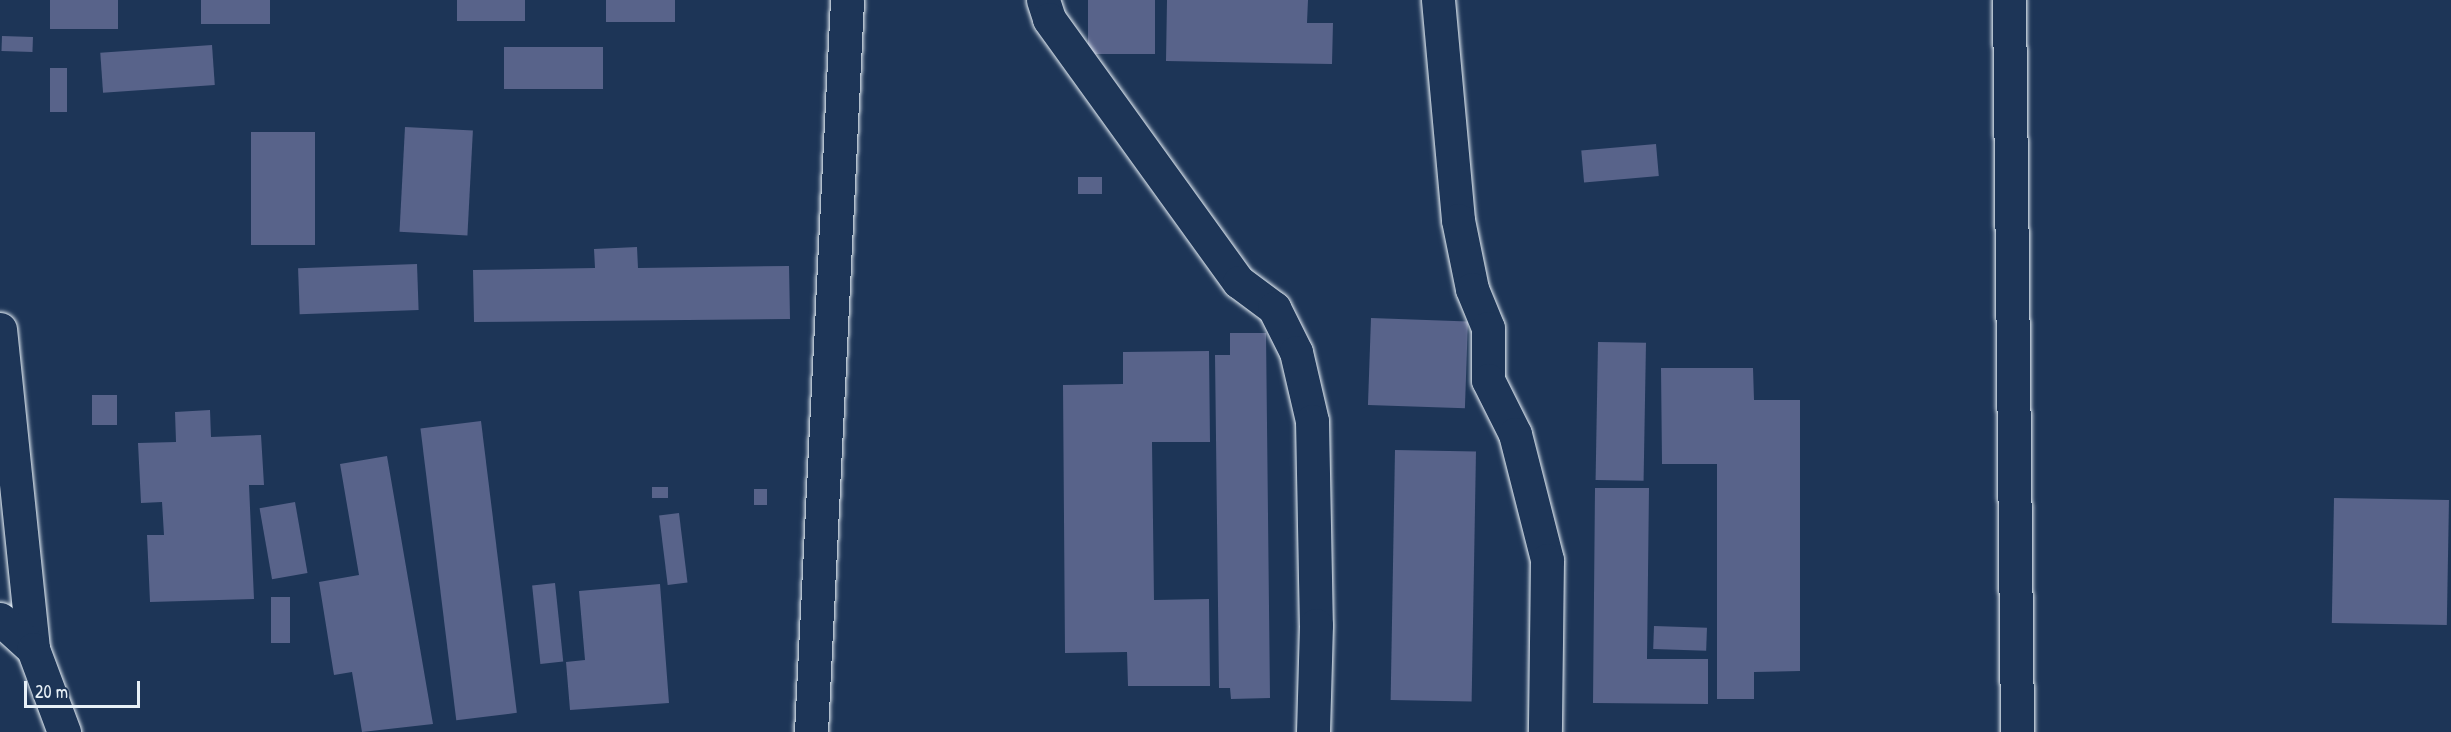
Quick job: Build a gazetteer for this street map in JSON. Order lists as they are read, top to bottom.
{
  "scale_bar": "20 m"
}
